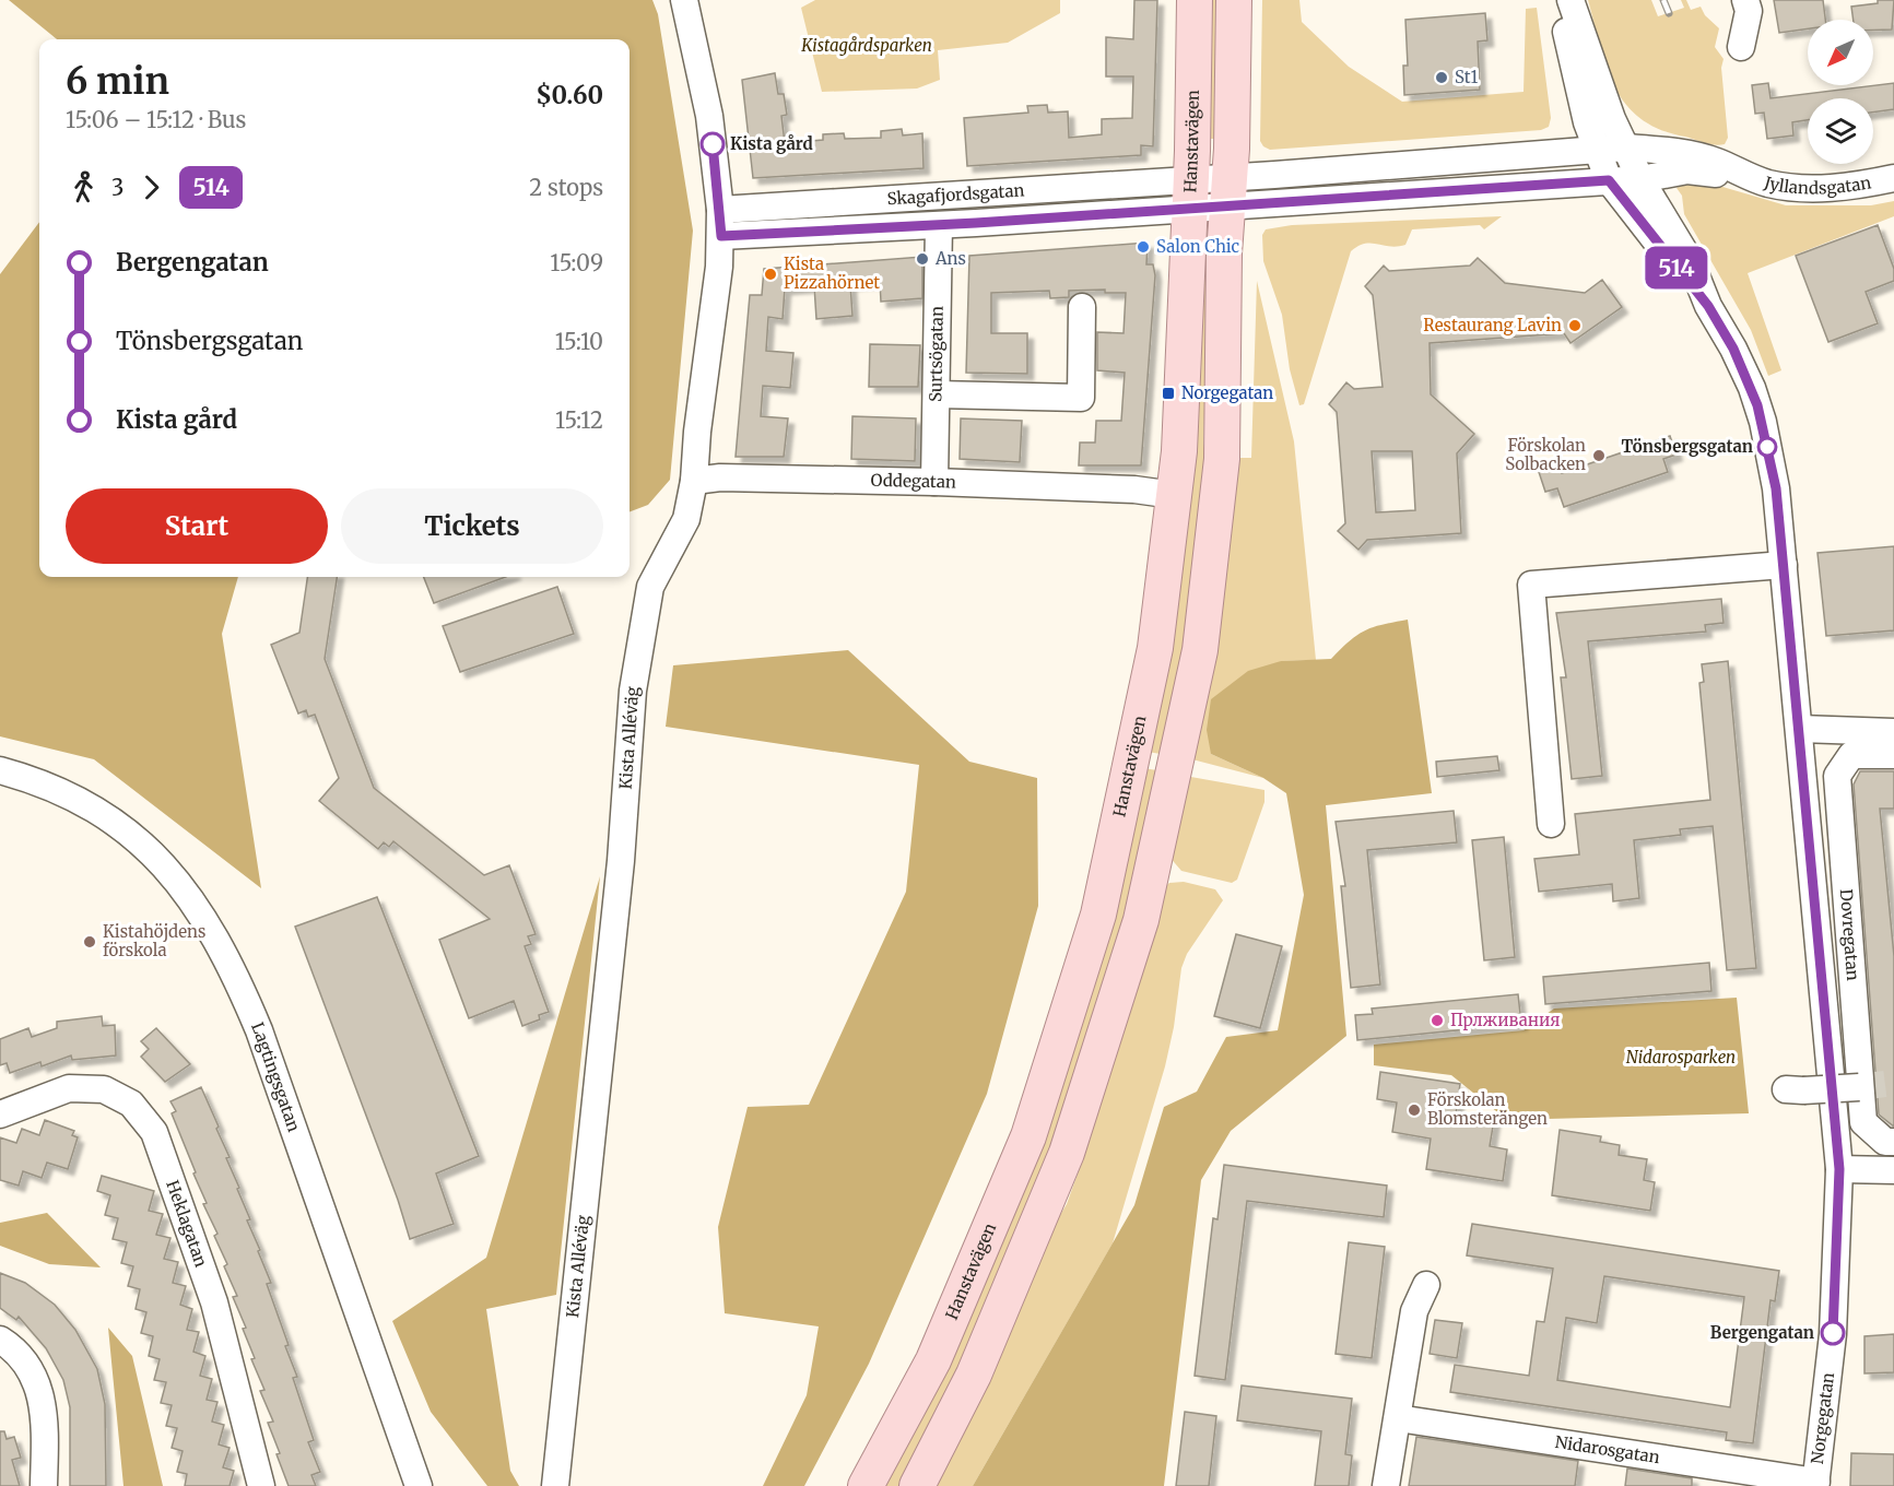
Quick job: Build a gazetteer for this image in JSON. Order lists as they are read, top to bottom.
{
  "streets": {
    "main road": ["Hanstavägen"],
    "street": [
      "Jyllandsgatan",
      "Skagafjordsgatan",
      "Surtsögatan",
      "Oddegatan",
      "Kista Alléväg",
      "Dovregatan",
      "Lagtingsgatan",
      "Heklagatan",
      "Norgegatan",
      "Nidarosgatan"
    ]
  },
  "crossings": [
    ["Hanstavägen", "Skagafjordsgatan"],
    ["Hanstavägen", "Oddegatan"],
    ["Jyllandsgatan", "Norgegatan"],
    ["Skagafjordsgatan", "Surtsögatan"],
    ["Skagafjordsgatan", "Kista Alléväg"],
    ["Surtsögatan", "Oddegatan"],
    ["Oddegatan", "Kista Alléväg"],
    ["Norgegatan", "Nidarosgatan"]
  ],
  "parks": ["Kistagårdsparken", "Nidarosparken"],
  "places": {
    "other": [
      "St1",
      "Kista gård",
      "Salon Chic",
      "Ans",
      "Kista Pizzahörnet",
      "Restaurang Lavin",
      "Tönsbergsgatan",
      "Förskolan Solbacken",
      "Kistahöjdens förskola",
      "Прлживания",
      "Förskolan Blomsterängen",
      "Bergengatan"
    ],
    "transit": ["Norgegatan"]
  },
  "lines": ["bus line 514"],
  "north": "bottom left",
  "page": {
    "on_map": "514",
    "heading": ["6 min", "15:06 – 15:12 · Bus", "$0.60"],
    "legs": ["3", "514", "2 stops"],
    "list": [
      {
        "name": "Bergengatan",
        "value": "15:09"
      },
      {
        "name": "Tönsbergsgatan",
        "value": "15:10"
      },
      {
        "name": "Kista gård",
        "value": "15:12"
      }
    ],
    "buttons": ["Start", "Tickets"]
  }
}
